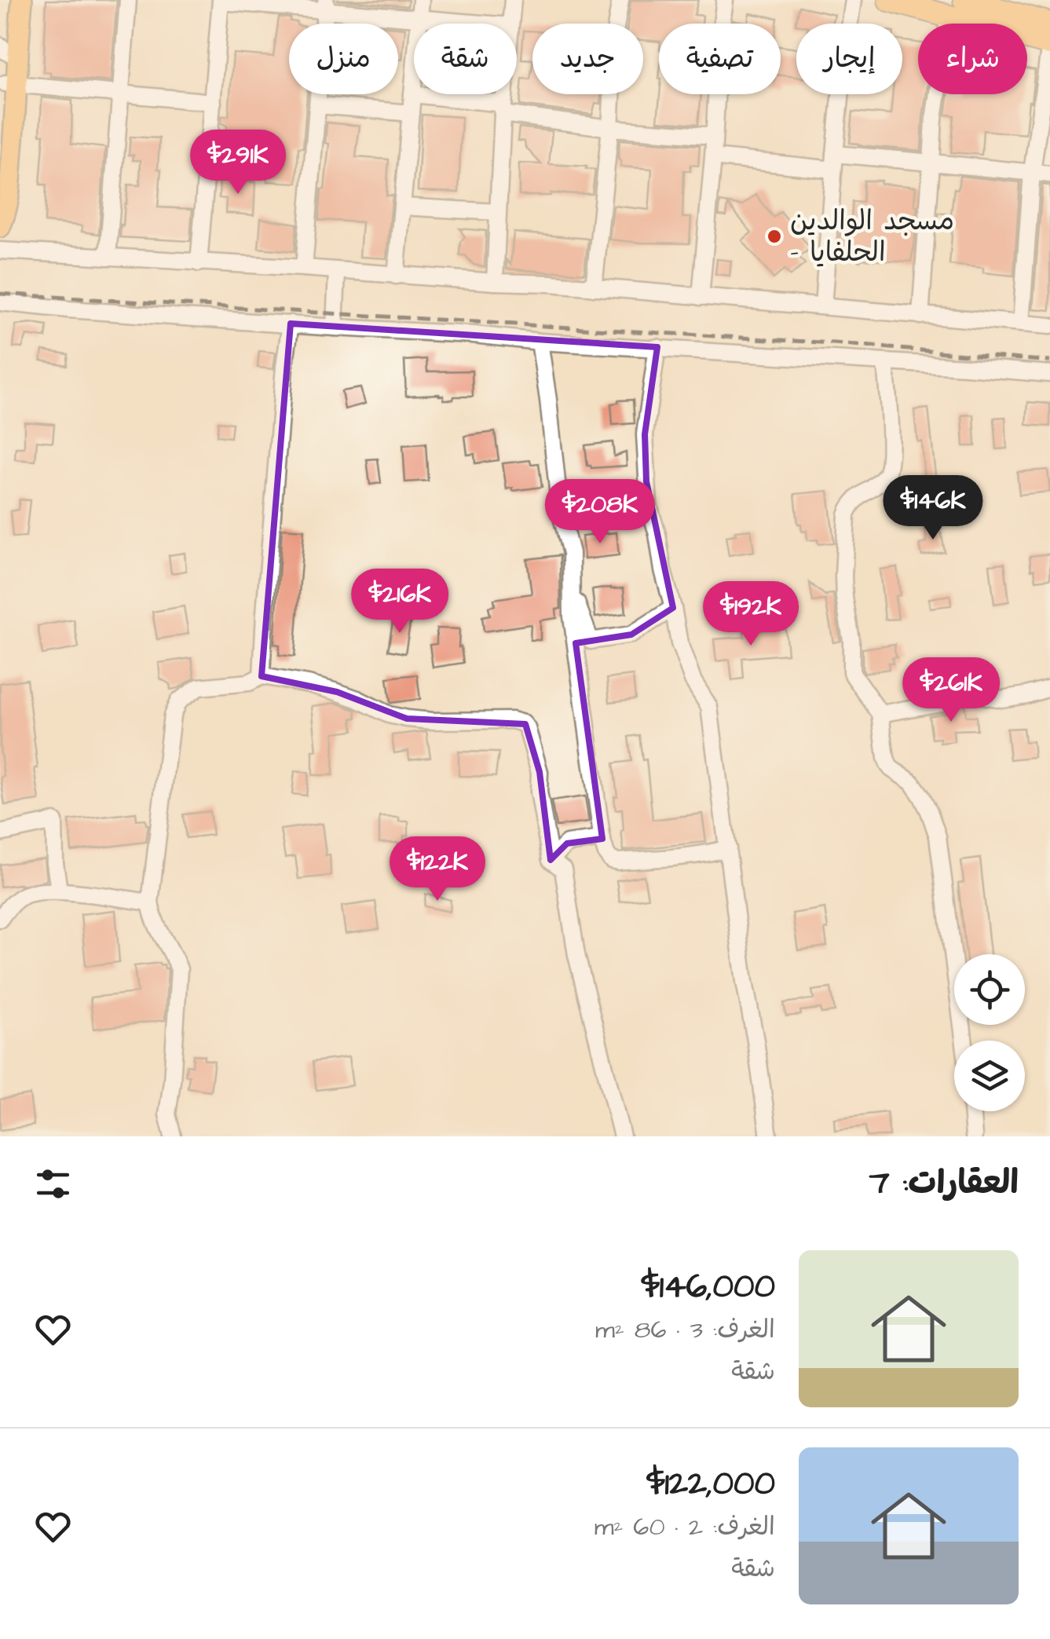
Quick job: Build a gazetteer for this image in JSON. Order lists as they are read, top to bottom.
{
  "places": ["مسجد الوالدين - الحلفايا"],
  "page": {
    "chip": [
      "شراء",
      "إيجار",
      "تصفية",
      "جديد",
      "شقة",
      "منزل"
    ],
    "price": [
      "$291K",
      "$146K",
      "$208K",
      "$216K",
      "$192K",
      "$261K",
      "$122K"
    ],
    "heading": "العقارات: 7",
    "list": [
      {
        "name": "$146,000",
        "note": "الغرف: 3 · 86 m² · شقة"
      },
      {
        "name": "$122,000",
        "note": "الغرف: 2 · 60 m² · شقة"
      }
    ]
  }
}
